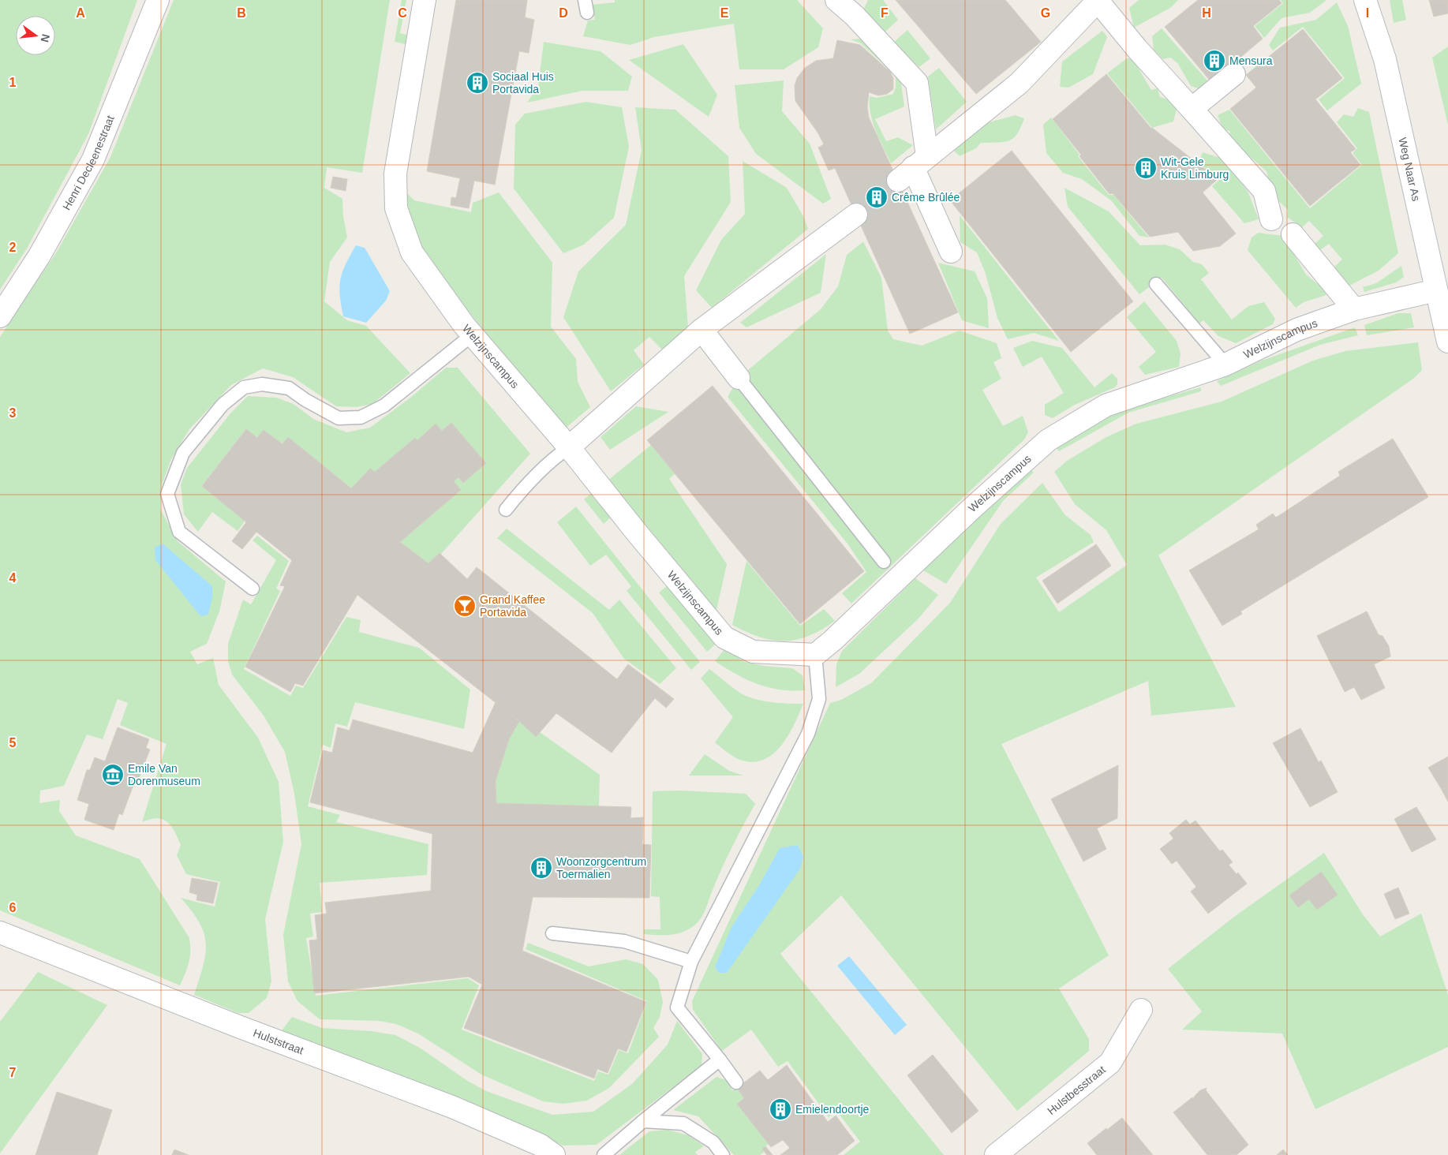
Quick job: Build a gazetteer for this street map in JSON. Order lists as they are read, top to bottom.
{
  "streets": {
    "street": [
      "Henri Decleenestraat",
      "Weg Naar As",
      "Welzijnscampus",
      "Hulststraat",
      "Hulstbesstraat"
    ]
  },
  "crossings": [
    ["Weg Naar As", "Welzijnscampus"]
  ],
  "places": {
    "building": [
      "Mensura",
      "Sociaal Huis Portavida",
      "Wit-Gele Kruis Limburg",
      "Crême Brûlée",
      "Woonzorgcentrum Toermalien",
      "Emielendoortje"
    ],
    "bar": ["Grand Kaffee Portavida"],
    "museum": ["Emile Van Dorenmuseum"]
  },
  "north": "right",
  "grid": {
    "columns": [
      "A",
      "B",
      "C",
      "D",
      "E",
      "F",
      "G",
      "H",
      "I"
    ],
    "rows": [
      "1",
      "2",
      "3",
      "4",
      "5",
      "6",
      "7"
    ]
  }
}
